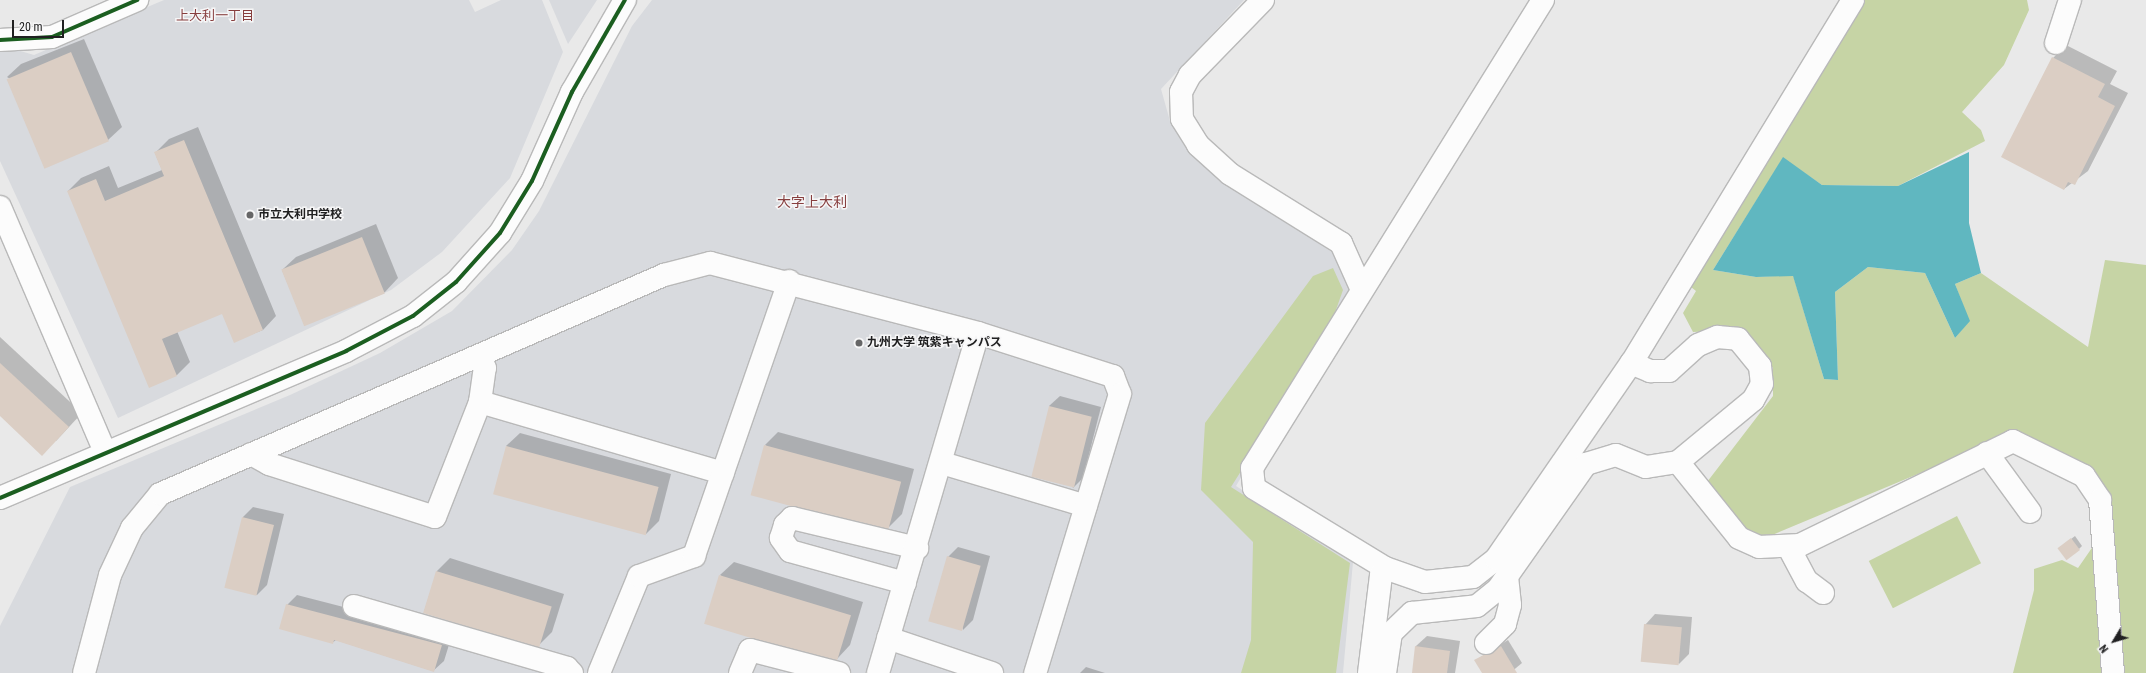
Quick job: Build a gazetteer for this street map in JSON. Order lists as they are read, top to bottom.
{
  "districts": ["上大利一丁目", "大字上大利"],
  "places": ["市立大利中学校", "九州大学 筑紫キャンパス"],
  "scale_bar": "20 m",
  "north": "bottom left"
}
